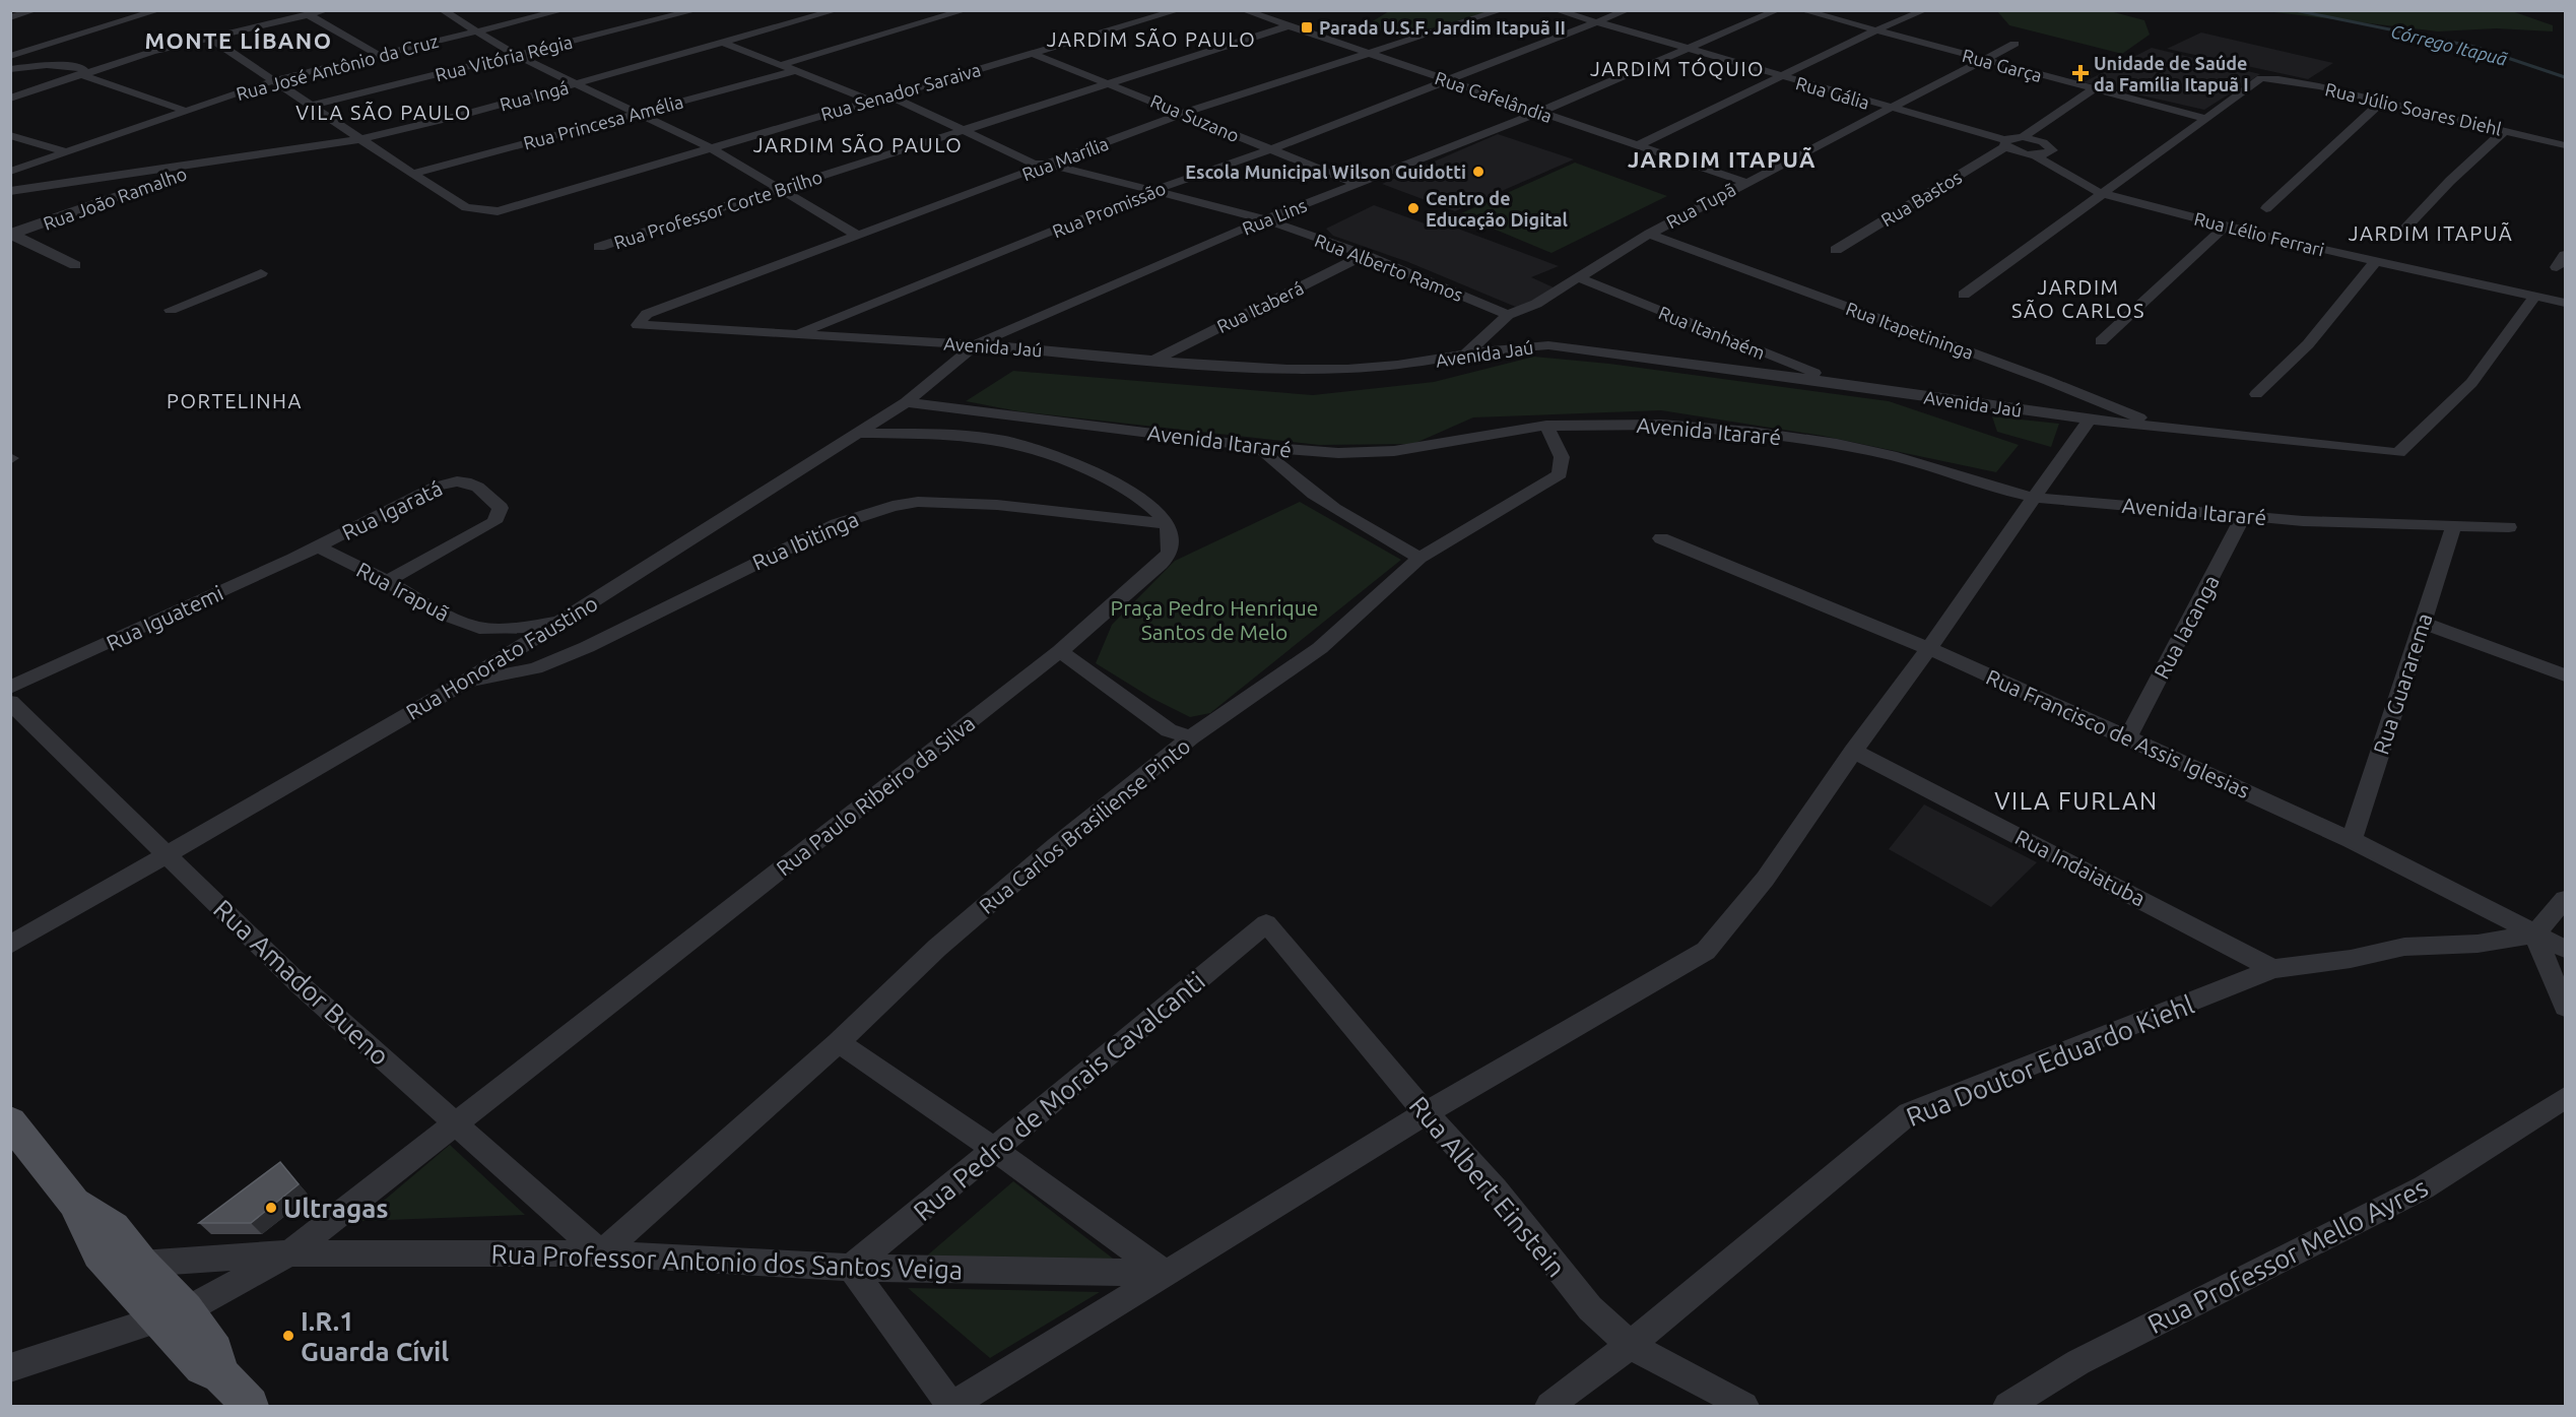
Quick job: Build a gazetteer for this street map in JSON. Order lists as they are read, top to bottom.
{
  "streets": {
    "street": [
      "Rua Vitória Régia",
      "Rua Garça",
      "Rua José Antônio da Cruz",
      "Rua Senador Saraiva",
      "Rua Gália",
      "Rua Ingá",
      "Rua Cafelândia",
      "Rua Júlio Soares Diehl",
      "Rua Suzano",
      "Rua Princesa Amélia",
      "Rua Marília",
      "Rua João Ramalho",
      "Rua Bastos",
      "Rua Tupã",
      "Rua Professor Corte Brilho",
      "Rua Promissão",
      "Rua Lins",
      "Rua Lélio Ferrari",
      "Rua Alberto Ramos",
      "Rua Itaberá",
      "Rua Itapetininga",
      "Rua Itanhaém",
      "Avenida Jaú",
      "Avenida Itararé",
      "Rua Igaratá",
      "Rua Ibitinga",
      "Rua Irapuã",
      "Rua Iguatemi",
      "Rua Iacanga",
      "Rua Honorato Faustino",
      "Rua Guararema",
      "Rua Francisco de Assis Iglesias",
      "Rua Paulo Ribeiro da Silva",
      "Rua Carlos Brasiliense Pinto",
      "Rua Indaiatuba",
      "Rua Amador Bueno",
      "Rua Doutor Eduardo Kiehl",
      "Rua Pedro de Morais Cavalcanti",
      "Rua Albert Einstein",
      "Rua Professor Mello Ayres",
      "Rua Professor Antonio dos Santos Veiga"
    ]
  },
  "crossings": [
    ["Rua Garça", "Rua Júlio Soares Diehl"],
    ["Rua Garça", "Rua Tupã"],
    ["Rua Senador Saraiva", "Rua Suzano"],
    ["Rua Senador Saraiva", "Rua Princesa Amélia"],
    ["Rua Senador Saraiva", "Rua Alberto Ramos"],
    ["Rua Gália", "Rua Bastos"],
    ["Rua Gália", "Rua Tupã"],
    ["Rua Gália", "Rua Promissão"],
    ["Rua Gália", "Rua Lins"],
    ["Rua Gália", "Rua Lélio Ferrari"],
    ["Rua Ingá", "Rua João Ramalho"],
    ["Rua Cafelândia", "Rua Marília"],
    ["Rua Cafelândia", "Rua Tupã"],
    ["Rua Cafelândia", "Rua Professor Corte Brilho"],
    ["Rua Cafelândia", "Rua Promissão"],
    ["Rua Cafelândia", "Rua Lins"],
    ["Rua Suzano", "Rua Marília"],
    ["Rua Suzano", "Rua Professor Corte Brilho"],
    ["Rua Suzano", "Rua Promissão"],
    ["Rua Suzano", "Rua Lins"],
    ["Rua Marília", "Rua Alberto Ramos"],
    ["Rua Marília", "Avenida Jaú"],
    ["Rua Tupã", "Rua Alberto Ramos"],
    ["Rua Tupã", "Rua Itapetininga"],
    ["Rua Tupã", "Rua Itanhaém"],
    ["Rua Tupã", "Avenida Jaú"],
    ["Rua Professor Corte Brilho", "Rua Alberto Ramos"],
    ["Rua Promissão", "Rua Alberto Ramos"],
    ["Rua Promissão", "Avenida Jaú"],
    ["Rua Lins", "Rua Alberto Ramos"],
    ["Rua Lins", "Avenida Jaú"],
    ["Rua Lins", "Rua Honorato Faustino"],
    ["Rua Lélio Ferrari", "Avenida Jaú"],
    ["Rua Alberto Ramos", "Rua Itaberá"],
    ["Rua Itaberá", "Avenida Jaú"],
    ["Rua Itapetininga", "Avenida Jaú"],
    ["Rua Itanhaém", "Avenida Jaú"],
    ["Avenida Jaú", "Rua Honorato Faustino"],
    ["Avenida Itararé", "Rua Iacanga"],
    ["Avenida Itararé", "Rua Honorato Faustino"],
    ["Avenida Itararé", "Rua Guararema"],
    ["Avenida Itararé", "Rua Carlos Brasiliense Pinto"],
    ["Rua Igaratá", "Rua Irapuã"],
    ["Rua Igaratá", "Rua Iguatemi"],
    ["Rua Ibitinga", "Rua Honorato Faustino"],
    ["Rua Ibitinga", "Rua Paulo Ribeiro da Silva"],
    ["Rua Irapuã", "Rua Iguatemi"],
    ["Rua Irapuã", "Rua Honorato Faustino"],
    ["Rua Iacanga", "Rua Francisco de Assis Iglesias"],
    ["Rua Honorato Faustino", "Rua Amador Bueno"],
    ["Rua Guararema", "Rua Francisco de Assis Iglesias"],
    ["Rua Francisco de Assis Iglesias", "Rua Doutor Eduardo Kiehl"],
    ["Rua Paulo Ribeiro da Silva", "Rua Amador Bueno"],
    ["Rua Paulo Ribeiro da Silva", "Rua Professor Antonio dos Santos Veiga"],
    ["Rua Carlos Brasiliense Pinto", "Rua Amador Bueno"],
    ["Rua Carlos Brasiliense Pinto", "Rua Professor Antonio dos Santos Veiga"],
    ["Rua Indaiatuba", "Rua Doutor Eduardo Kiehl"],
    ["Rua Amador Bueno", "Rua Professor Antonio dos Santos Veiga"],
    ["Rua Doutor Eduardo Kiehl", "Rua Albert Einstein"],
    ["Rua Pedro de Morais Cavalcanti", "Rua Albert Einstein"],
    ["Rua Pedro de Morais Cavalcanti", "Rua Professor Antonio dos Santos Veiga"]
  ],
  "districts": [
    "JARDIM SÃO PAULO",
    "MONTE LÍBANO",
    "JARDIM TÓQUIO",
    "VILA SÃO PAULO",
    "JARDIM SÃO PAULO",
    "JARDIM ITAPUÃ",
    "JARDIM ITAPUÃ",
    "JARDIM SÃO CARLOS",
    "PORTELINHA",
    "VILA FURLAN"
  ],
  "water": ["Córrego Itapuã"],
  "parks": ["Praça Pedro Henrique Santos de Melo"],
  "places": {
    "transit": ["Parada U.S.F. Jardim Itapuã II"],
    "health": ["Unidade de Saúde da Família Itapuã I"],
    "other": [
      "Escola Municipal Wilson Guidotti",
      "Centro de Educação Digital",
      "Ultragas",
      "I.R.1 Guarda Cívil"
    ]
  }
}
